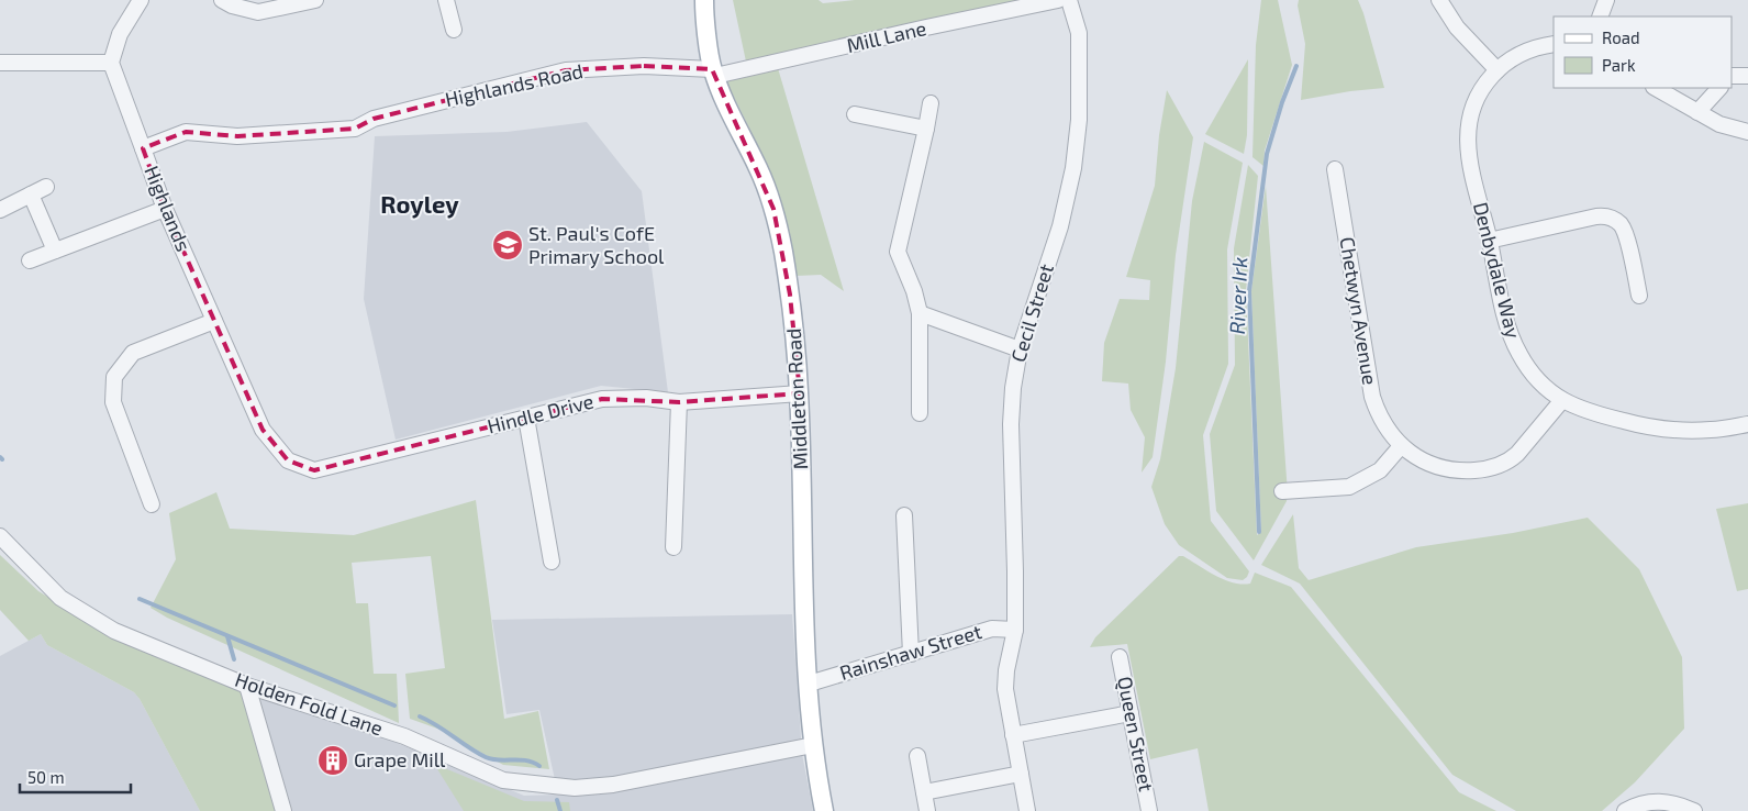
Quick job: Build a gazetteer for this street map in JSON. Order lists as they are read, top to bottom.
{
  "streets": {
    "main road": ["Middleton Road"],
    "street": [
      "Mill Lane",
      "Highlands Road",
      "Highlands",
      "Denbydale Way",
      "Chetwyn Avenue",
      "Cecil Street",
      "Hindle Drive",
      "Rainshaw Street",
      "Holden Fold Lane",
      "Queen Street"
    ]
  },
  "crossings": [
    ["Mill Lane", "Highlands Road"],
    ["Mill Lane", "Middleton Road"],
    ["Highlands Road", "Highlands"],
    ["Highlands Road", "Middleton Road"],
    ["Highlands", "Hindle Drive"],
    ["Denbydale Way", "Chetwyn Avenue"],
    ["Cecil Street", "Rainshaw Street"],
    ["Middleton Road", "Hindle Drive"],
    ["Middleton Road", "Rainshaw Street"],
    ["Middleton Road", "Holden Fold Lane"]
  ],
  "districts": ["Royley"],
  "water": ["River Irk"],
  "places": {
    "school or university": ["St. Paul's CofE Primary School"],
    "building": ["Grape Mill"]
  },
  "legend": ["Road", "Park"],
  "scale_bar": "50 m"
}
